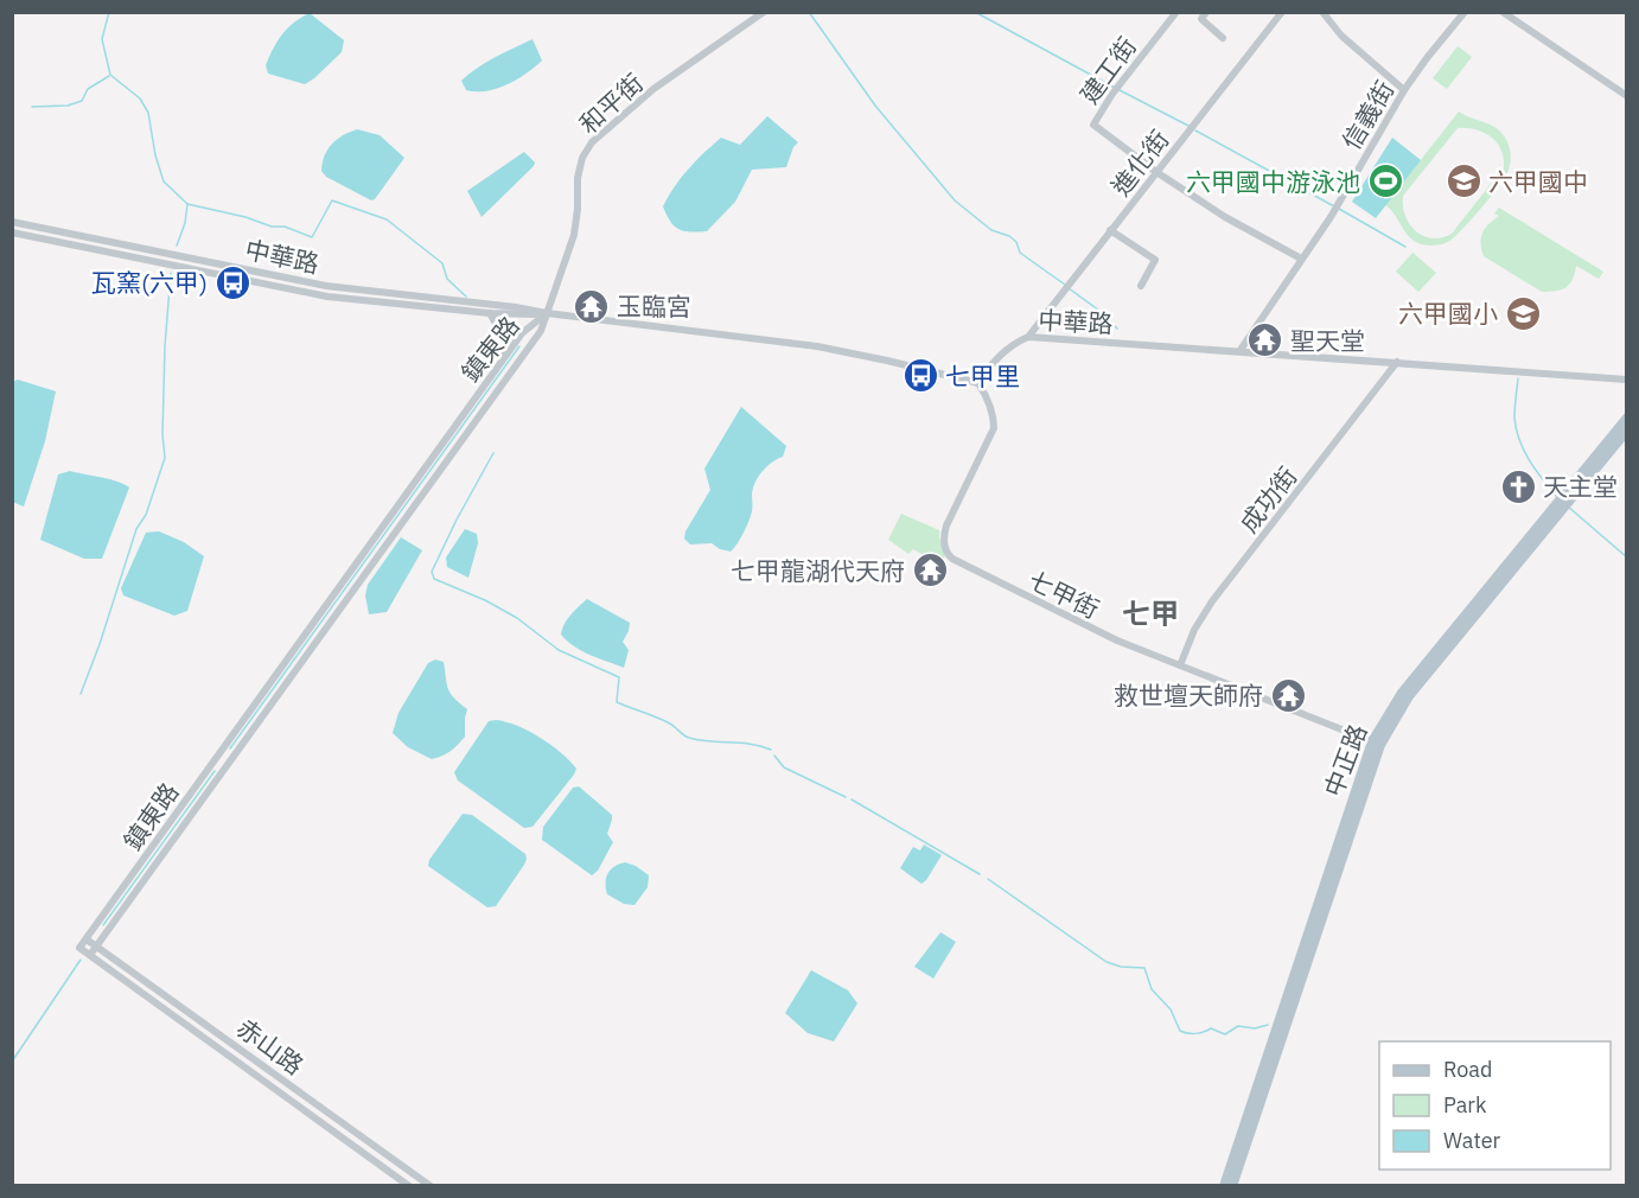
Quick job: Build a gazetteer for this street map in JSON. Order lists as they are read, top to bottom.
{
  "streets": {
    "main road": ["中正路"],
    "street": [
      "建工街",
      "和平街",
      "信義街",
      "進化街",
      "中華路",
      "鎮東路",
      "成功街",
      "七甲街",
      "赤山路"
    ]
  },
  "crossings": [
    ["建工街", "信義街"],
    ["建工街", "進化街"],
    ["和平街", "中華路"],
    ["和平街", "鎮東路"],
    ["信義街", "中華路"],
    ["進化街", "中華路"],
    ["中華路", "鎮東路"],
    ["中華路", "成功街"],
    ["中華路", "七甲街"],
    ["鎮東路", "赤山路"],
    ["成功街", "七甲街"],
    ["七甲街", "中正路"]
  ],
  "districts": ["七甲"],
  "places": {
    "sports": ["六甲國中游泳池"],
    "school or university": ["六甲國中", "六甲國小"],
    "bus stop": ["瓦窯(六甲)", "七甲里"],
    "temple": [
      "玉臨宮",
      "聖天堂",
      "七甲龍湖代天府",
      "救世壇天師府"
    ],
    "church": ["天主堂"]
  },
  "legend": ["Road", "Park", "Water"]
}
